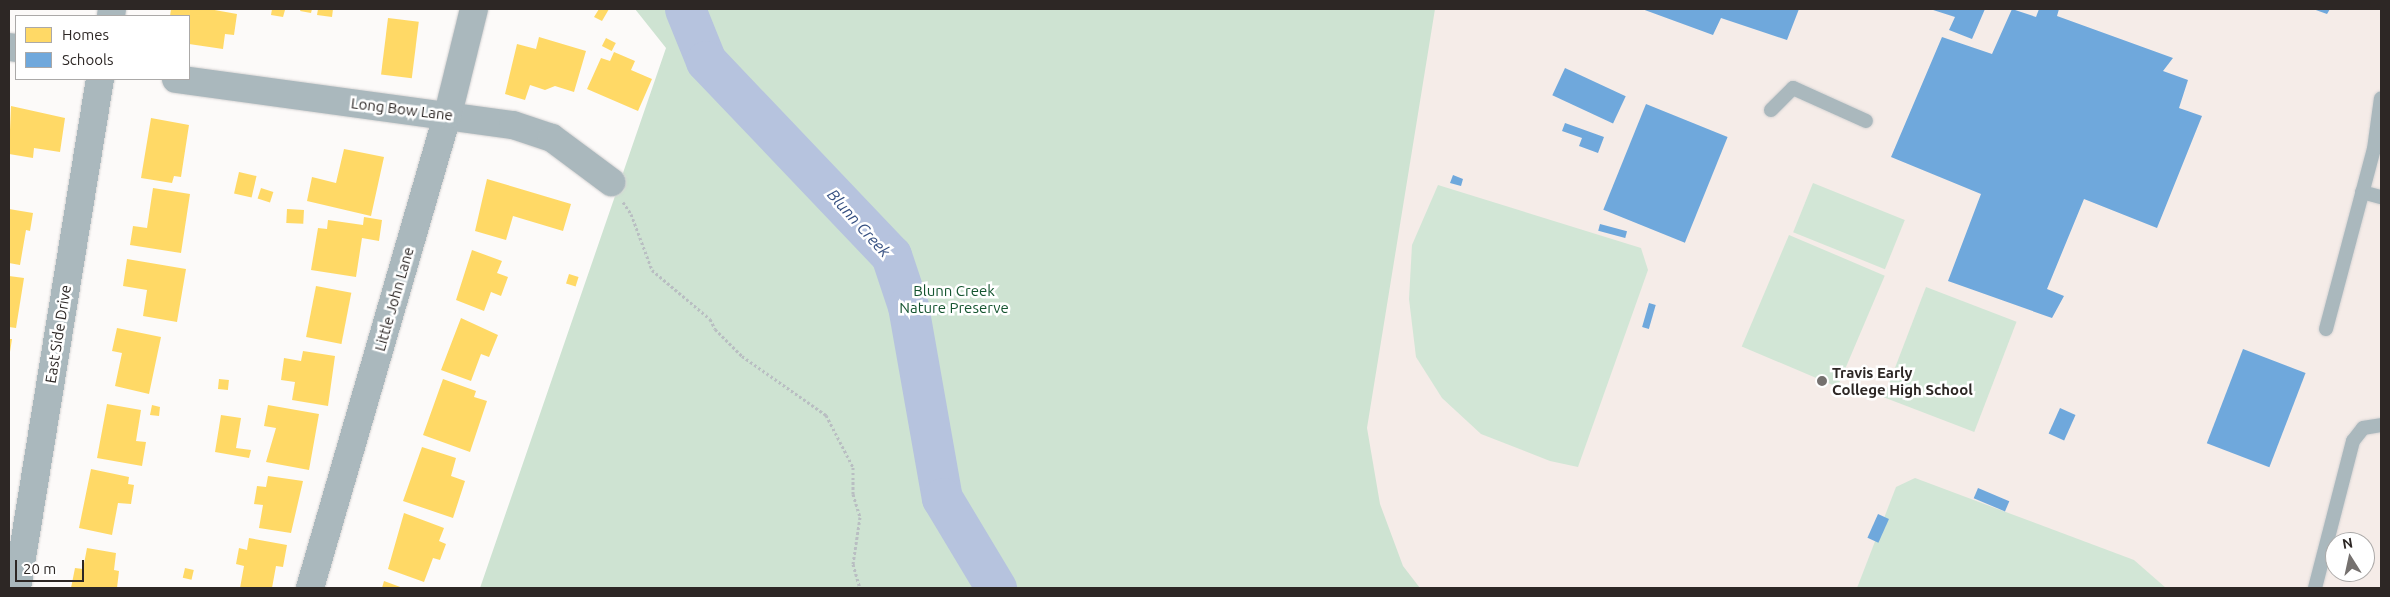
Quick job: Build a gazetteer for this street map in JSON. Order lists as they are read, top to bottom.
{
  "streets": {
    "street": ["Long Bow Lane", "Little John Lane", "East Side Drive"]
  },
  "crossings": [
    ["Long Bow Lane", "Little John Lane"]
  ],
  "water": ["Blunn Creek"],
  "parks": ["Blunn Creek Nature Preserve"],
  "places": ["Travis Early College High School"],
  "legend": ["Homes", "Schools"],
  "scale_bar": "20 m",
  "north": "top"
}
